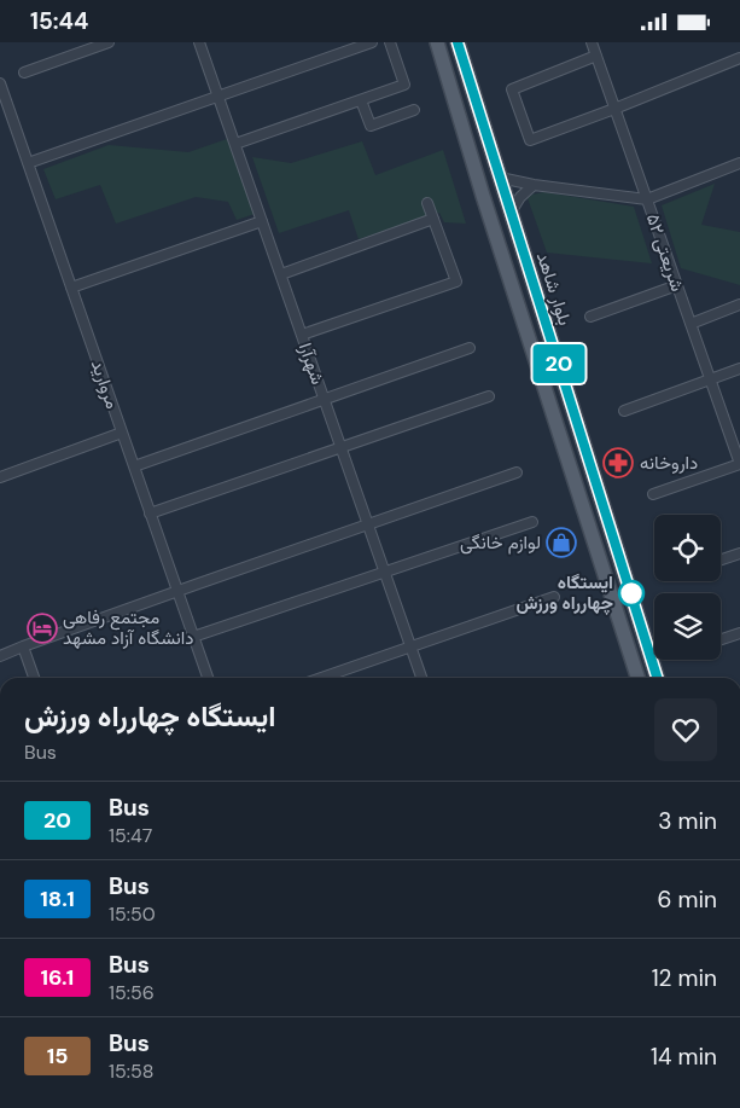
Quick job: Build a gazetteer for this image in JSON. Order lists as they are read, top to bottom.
{
  "streets": {
    "main road": ["بلوار شاهد"],
    "street": ["شریعتی ۵۲", "شهرآرا", "مروارید"]
  },
  "places": {
    "pharmacy": ["داروخانه"],
    "shop": ["لوازم خانگی"],
    "other": ["ایستگاه چهارراه ورزش"],
    "hotel": ["مجتمع رفاهی دانشگاه آزاد مشهد"]
  },
  "lines": ["bus line 20"],
  "page": {
    "status": "15:44",
    "on_map": "20",
    "heading": ["ایستگاه چهارراه ورزش", "Bus"],
    "list": [
      {
        "mark": "20",
        "name": "Bus",
        "note": "15:47",
        "value": "3 min"
      },
      {
        "mark": "18.1",
        "name": "Bus",
        "note": "15:50",
        "value": "6 min"
      },
      {
        "mark": "16.1",
        "name": "Bus",
        "note": "15:56",
        "value": "12 min"
      },
      {
        "mark": "15",
        "name": "Bus",
        "note": "15:58",
        "value": "14 min"
      }
    ]
  }
}
